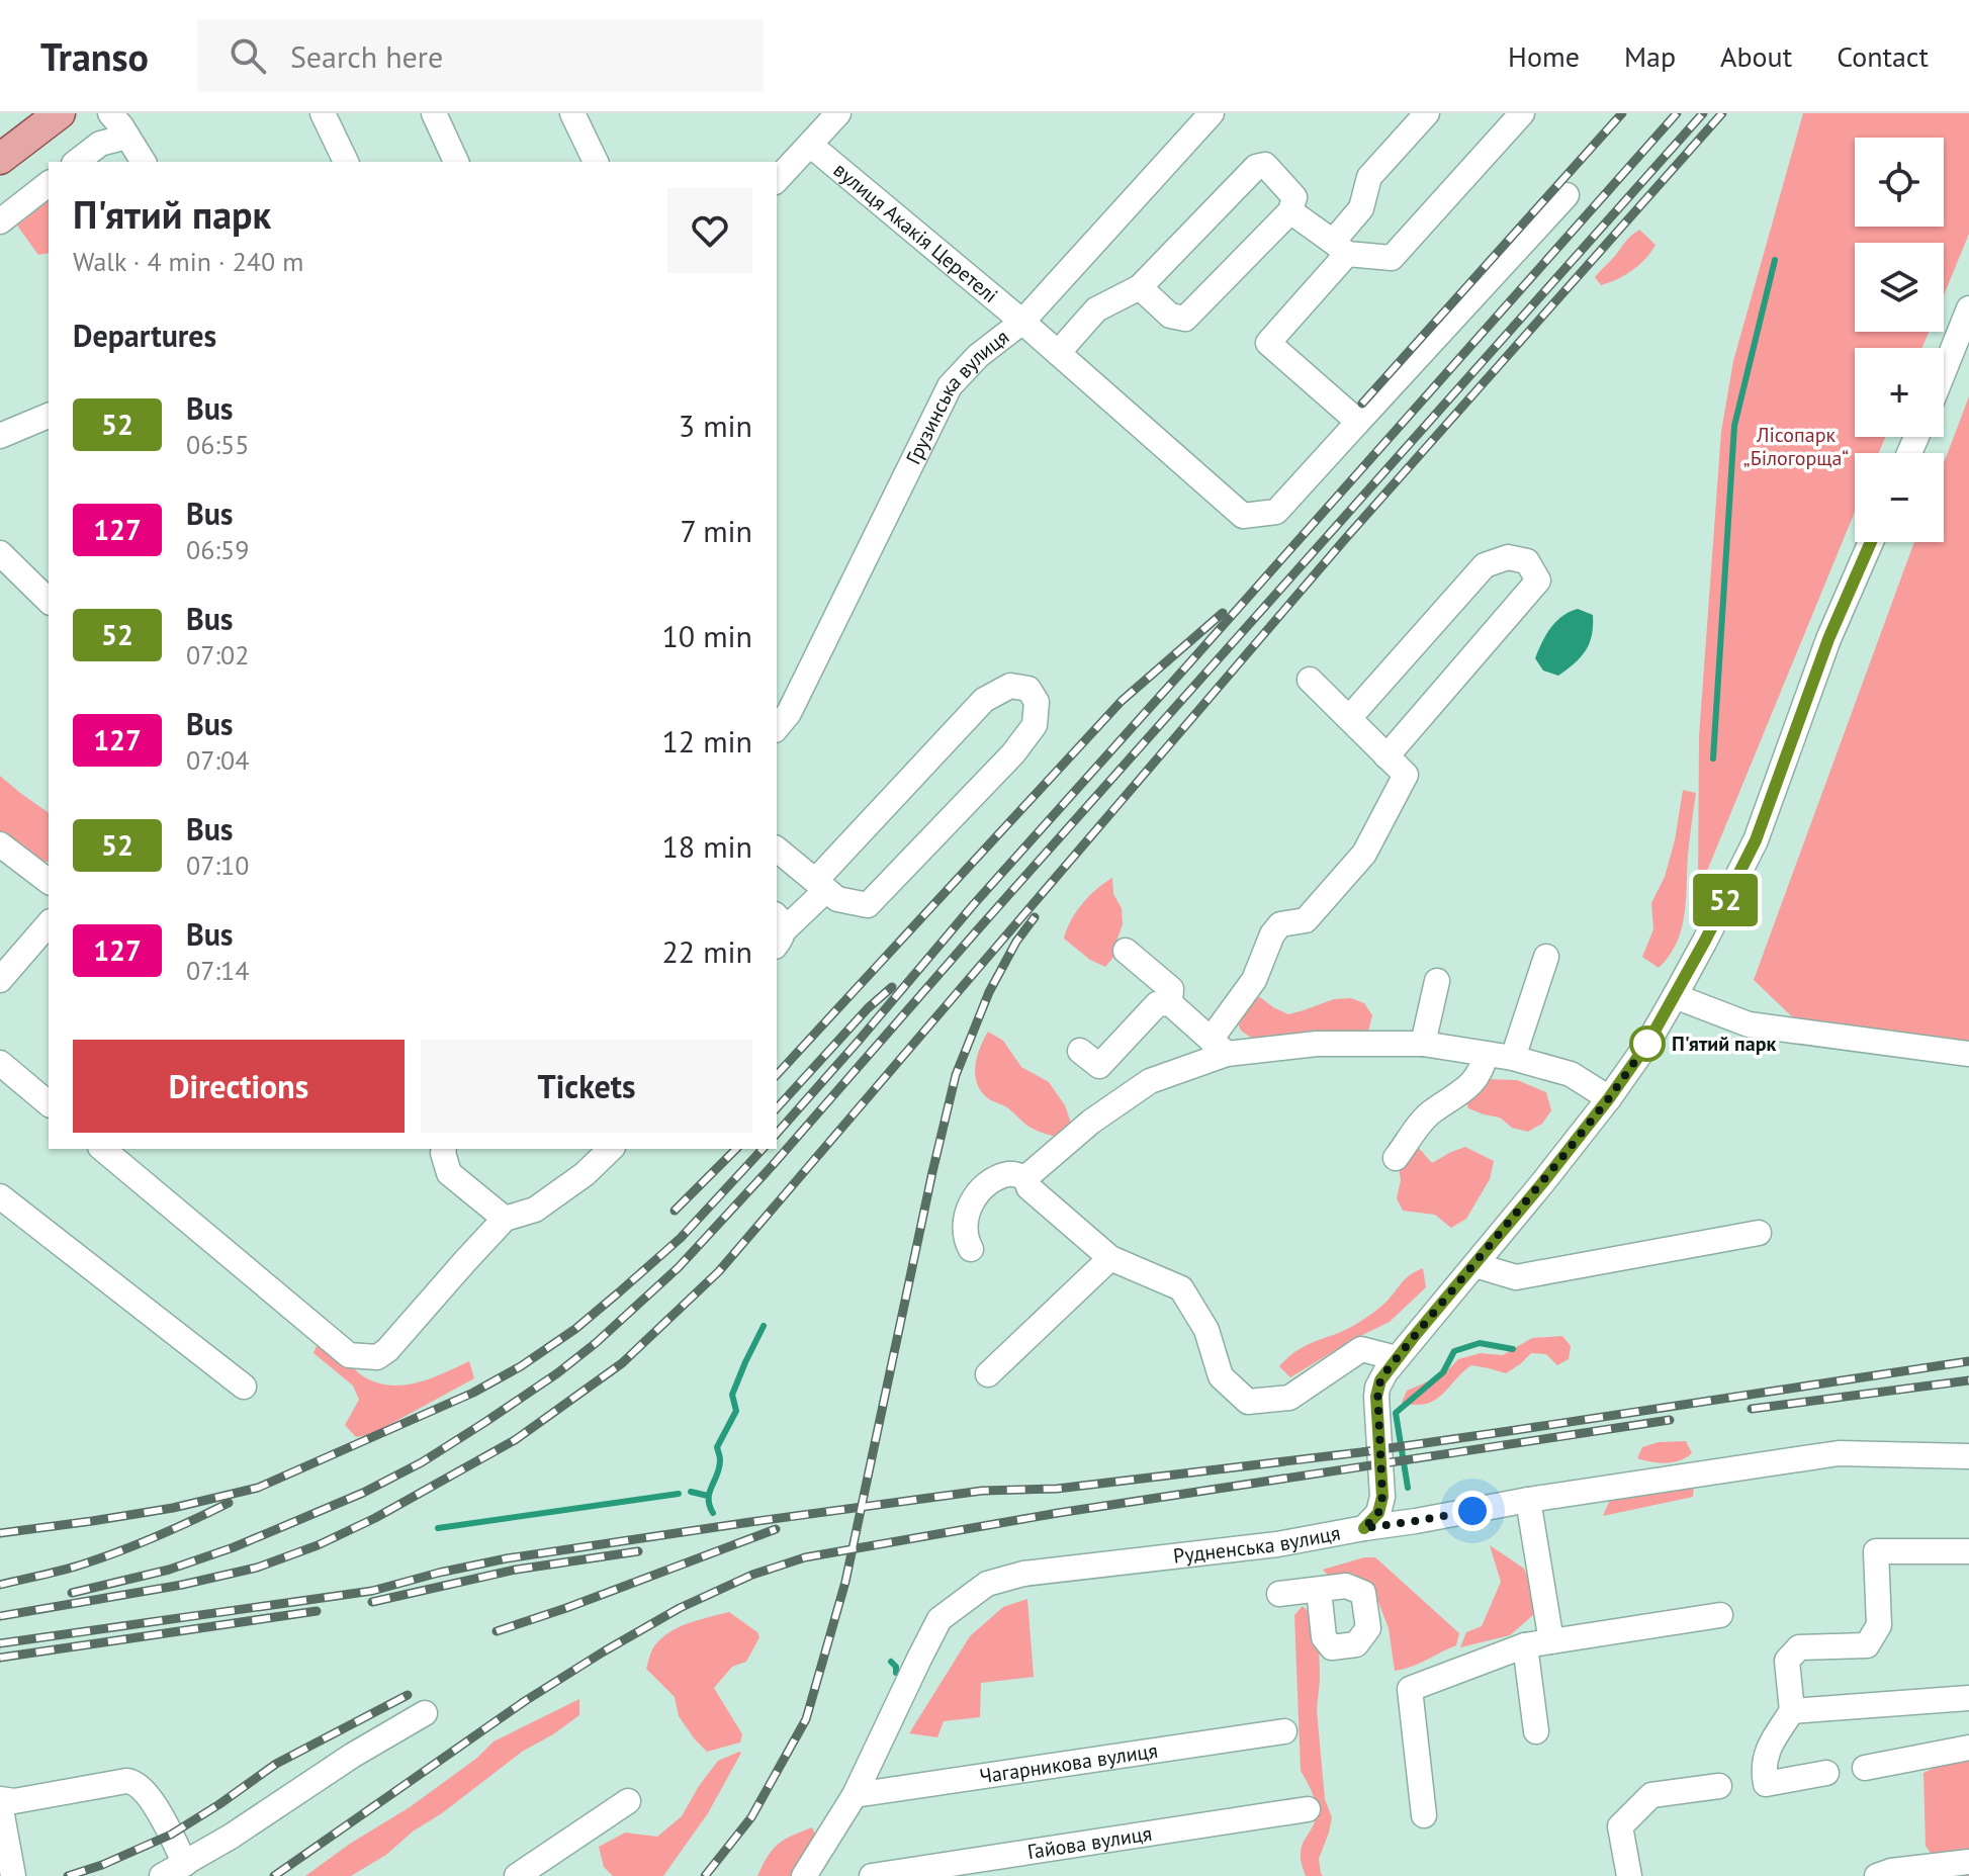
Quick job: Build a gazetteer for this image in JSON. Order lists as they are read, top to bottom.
{
  "streets": {
    "street": [
      "вулиця Акакія Церетелі",
      "Грузинська вулиця",
      "Рудненська вулиця",
      "Чагарникова вулиця",
      "Гайова вулиця"
    ]
  },
  "crossings": [
    ["вулиця Акакія Церетелі", "Грузинська вулиця"],
    ["Рудненська вулиця", "Чагарникова вулиця"]
  ],
  "parks": ["Лісопарк „Білогорща“"],
  "places": ["П'ятий парк"],
  "lines": ["bus line 52"],
  "page": {
    "header": "Transo",
    "search": "Search here",
    "nav": [
      "Home",
      "Map",
      "About",
      "Contact"
    ],
    "on_map": "52",
    "map_buttons": ["+", "−"],
    "heading": [
      ["П'ятий парк", "Walk · 4 min · 240 m"],
      "Departures"
    ],
    "list": [
      {
        "mark": "52",
        "name": "Bus",
        "note": "06:55",
        "value": "3 min"
      },
      {
        "mark": "127",
        "name": "Bus",
        "note": "06:59",
        "value": "7 min"
      },
      {
        "mark": "52",
        "name": "Bus",
        "note": "07:02",
        "value": "10 min"
      },
      {
        "mark": "127",
        "name": "Bus",
        "note": "07:04",
        "value": "12 min"
      },
      {
        "mark": "52",
        "name": "Bus",
        "note": "07:10",
        "value": "18 min"
      },
      {
        "mark": "127",
        "name": "Bus",
        "note": "07:14",
        "value": "22 min"
      }
    ],
    "buttons": ["Directions", "Tickets"]
  }
}
